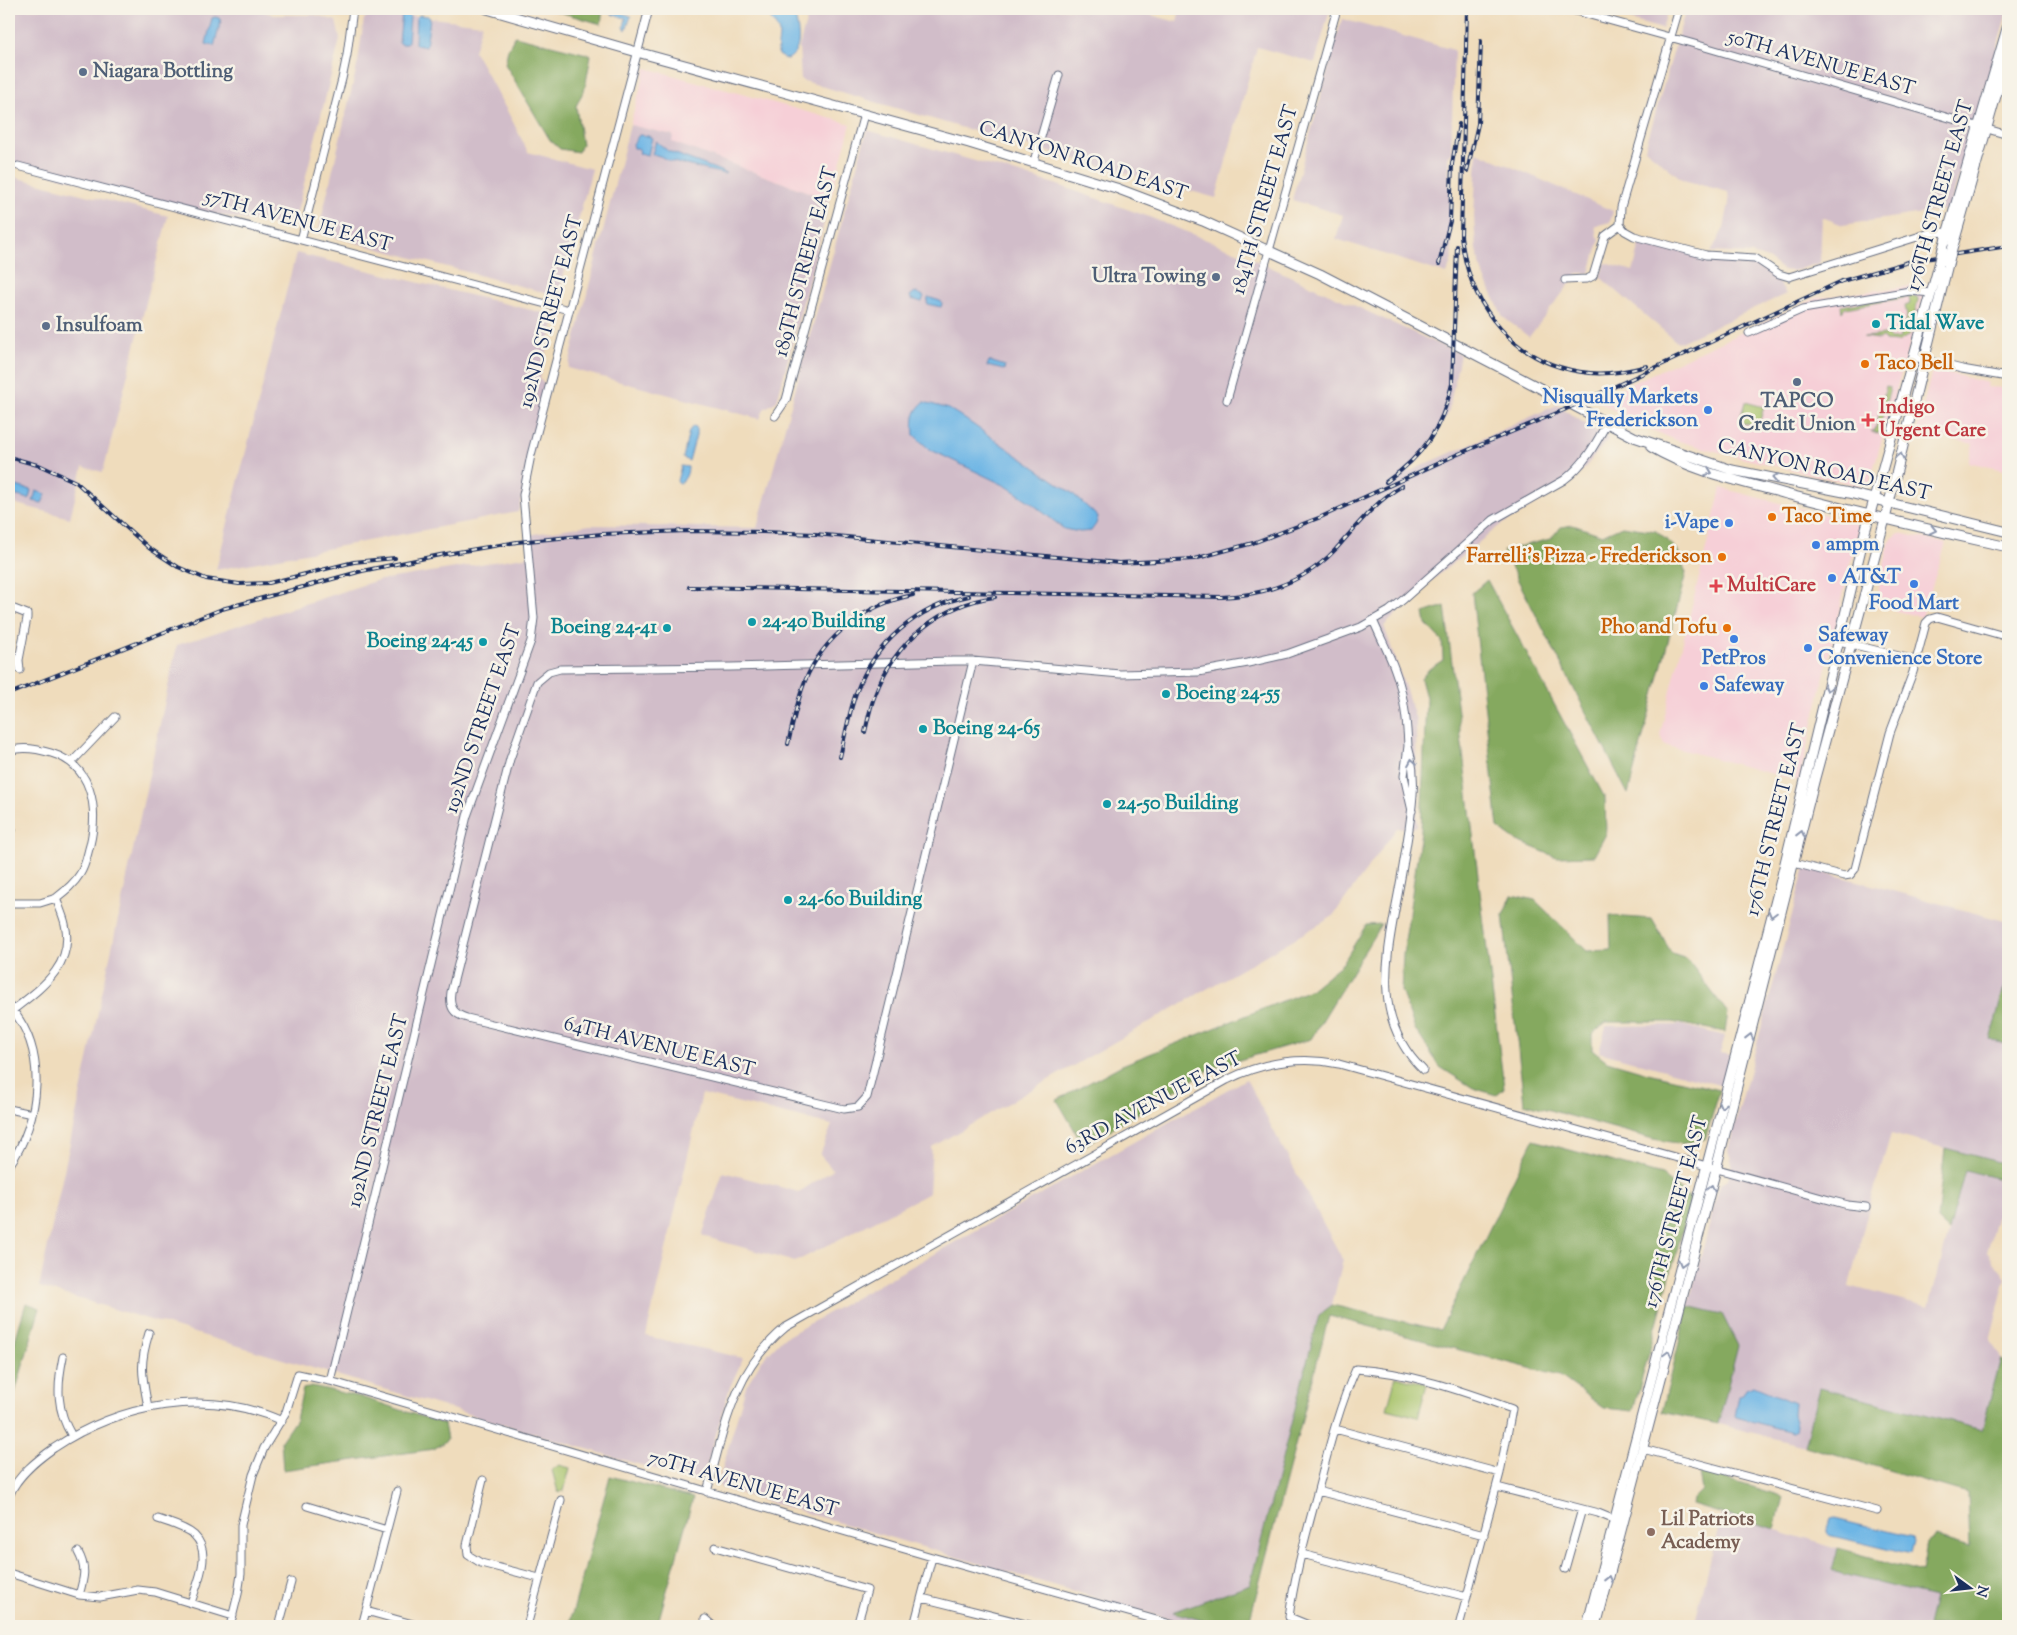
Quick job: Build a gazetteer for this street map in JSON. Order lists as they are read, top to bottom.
{
  "streets": {
    "main road": ["CANYON ROAD EAST", "176TH STREET EAST"],
    "street": [
      "50TH AVENUE EAST",
      "184TH STREET EAST",
      "57TH AVENUE EAST",
      "189TH STREET EAST",
      "192ND STREET EAST",
      "64TH AVENUE EAST",
      "63RD AVENUE EAST",
      "70TH AVENUE EAST"
    ]
  },
  "crossings": [
    ["50TH AVENUE EAST", "176TH STREET EAST"],
    ["CANYON ROAD EAST", "176TH STREET EAST"],
    ["CANYON ROAD EAST", "184TH STREET EAST"],
    ["CANYON ROAD EAST", "189TH STREET EAST"],
    ["CANYON ROAD EAST", "192ND STREET EAST"],
    ["176TH STREET EAST", "63RD AVENUE EAST"],
    ["57TH AVENUE EAST", "192ND STREET EAST"],
    ["192ND STREET EAST", "70TH AVENUE EAST"],
    ["63RD AVENUE EAST", "70TH AVENUE EAST"]
  ],
  "places": {
    "other": [
      "Niagara Bottling",
      "Ultra Towing",
      "Tidal Wave",
      "Insulfoam",
      "Taco Bell",
      "TAPCO Credit Union",
      "Nisqually Markets Frederickson",
      "Taco Time",
      "i-Vape",
      "ampm",
      "Farrelli's Pizza - Frederickson",
      "AT&T",
      "Food Mart",
      "24-40 Building",
      "Boeing 24-41",
      "Pho and Tofu",
      "PetPros",
      "Boeing 24-45",
      "Safeway Convenience Store",
      "Safeway",
      "Boeing 24-55",
      "Boeing 24-65",
      "24-50 Building",
      "24-60 Building",
      "Lil Patriots Academy"
    ],
    "health": ["Indigo Urgent Care", "MultiCare"]
  },
  "north": "right"
}
